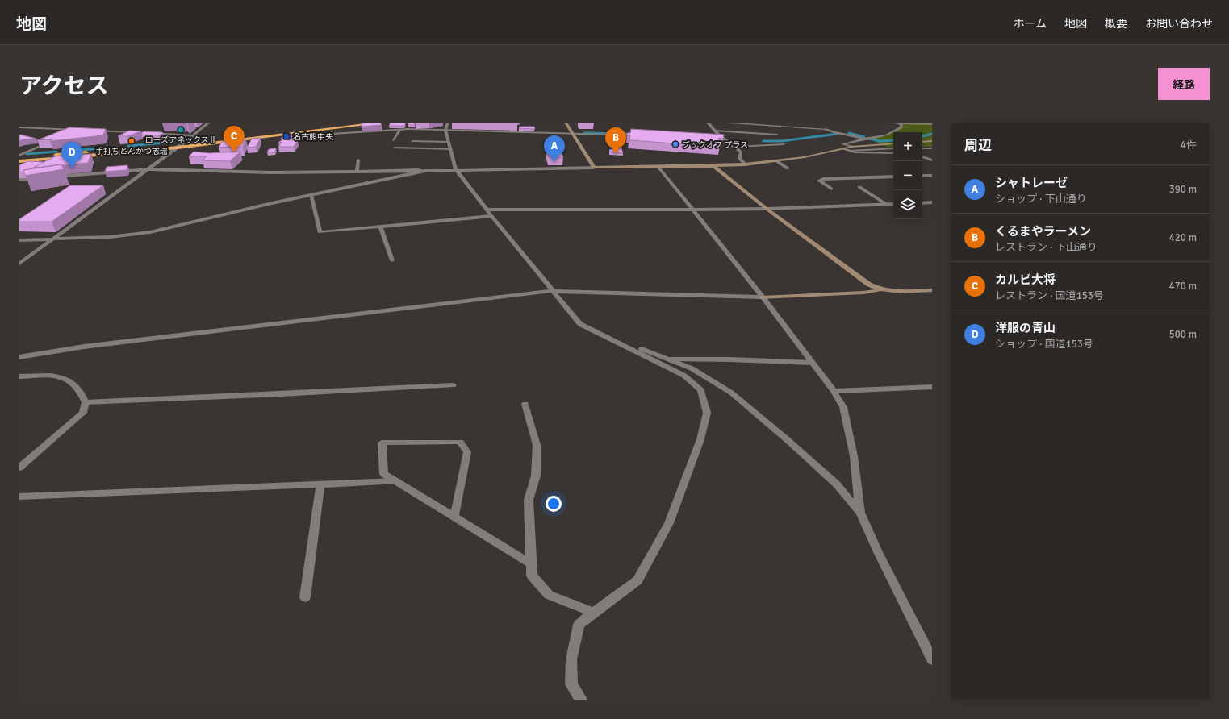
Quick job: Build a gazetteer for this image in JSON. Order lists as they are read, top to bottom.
{
  "places": {
    "other": ["ローズアネックスⅡ", "手打ちとんかつ志瑞", "ブックオフ プラス"],
    "transit": ["名古熊中央"]
  },
  "page": {
    "header": "地図",
    "nav": [
      "ホーム",
      "地図",
      "概要",
      "お問い合わせ"
    ],
    "title": "アクセス",
    "buttons": "経路",
    "heading": ["周辺", "4件"],
    "pins": [
      "C",
      "B",
      "A",
      "D"
    ],
    "map_buttons": ["+", "−"],
    "list": [
      {
        "mark": "A",
        "name": "シャトレーゼ",
        "note": "ショップ · 下山通り",
        "value": "390 m"
      },
      {
        "mark": "B",
        "name": "くるまやラーメン",
        "note": "レストラン · 下山通り",
        "value": "420 m"
      },
      {
        "mark": "C",
        "name": "カルビ大将",
        "note": "レストラン · 国道153号",
        "value": "470 m"
      },
      {
        "mark": "D",
        "name": "洋服の青山",
        "note": "ショップ · 国道153号",
        "value": "500 m"
      }
    ]
  }
}
